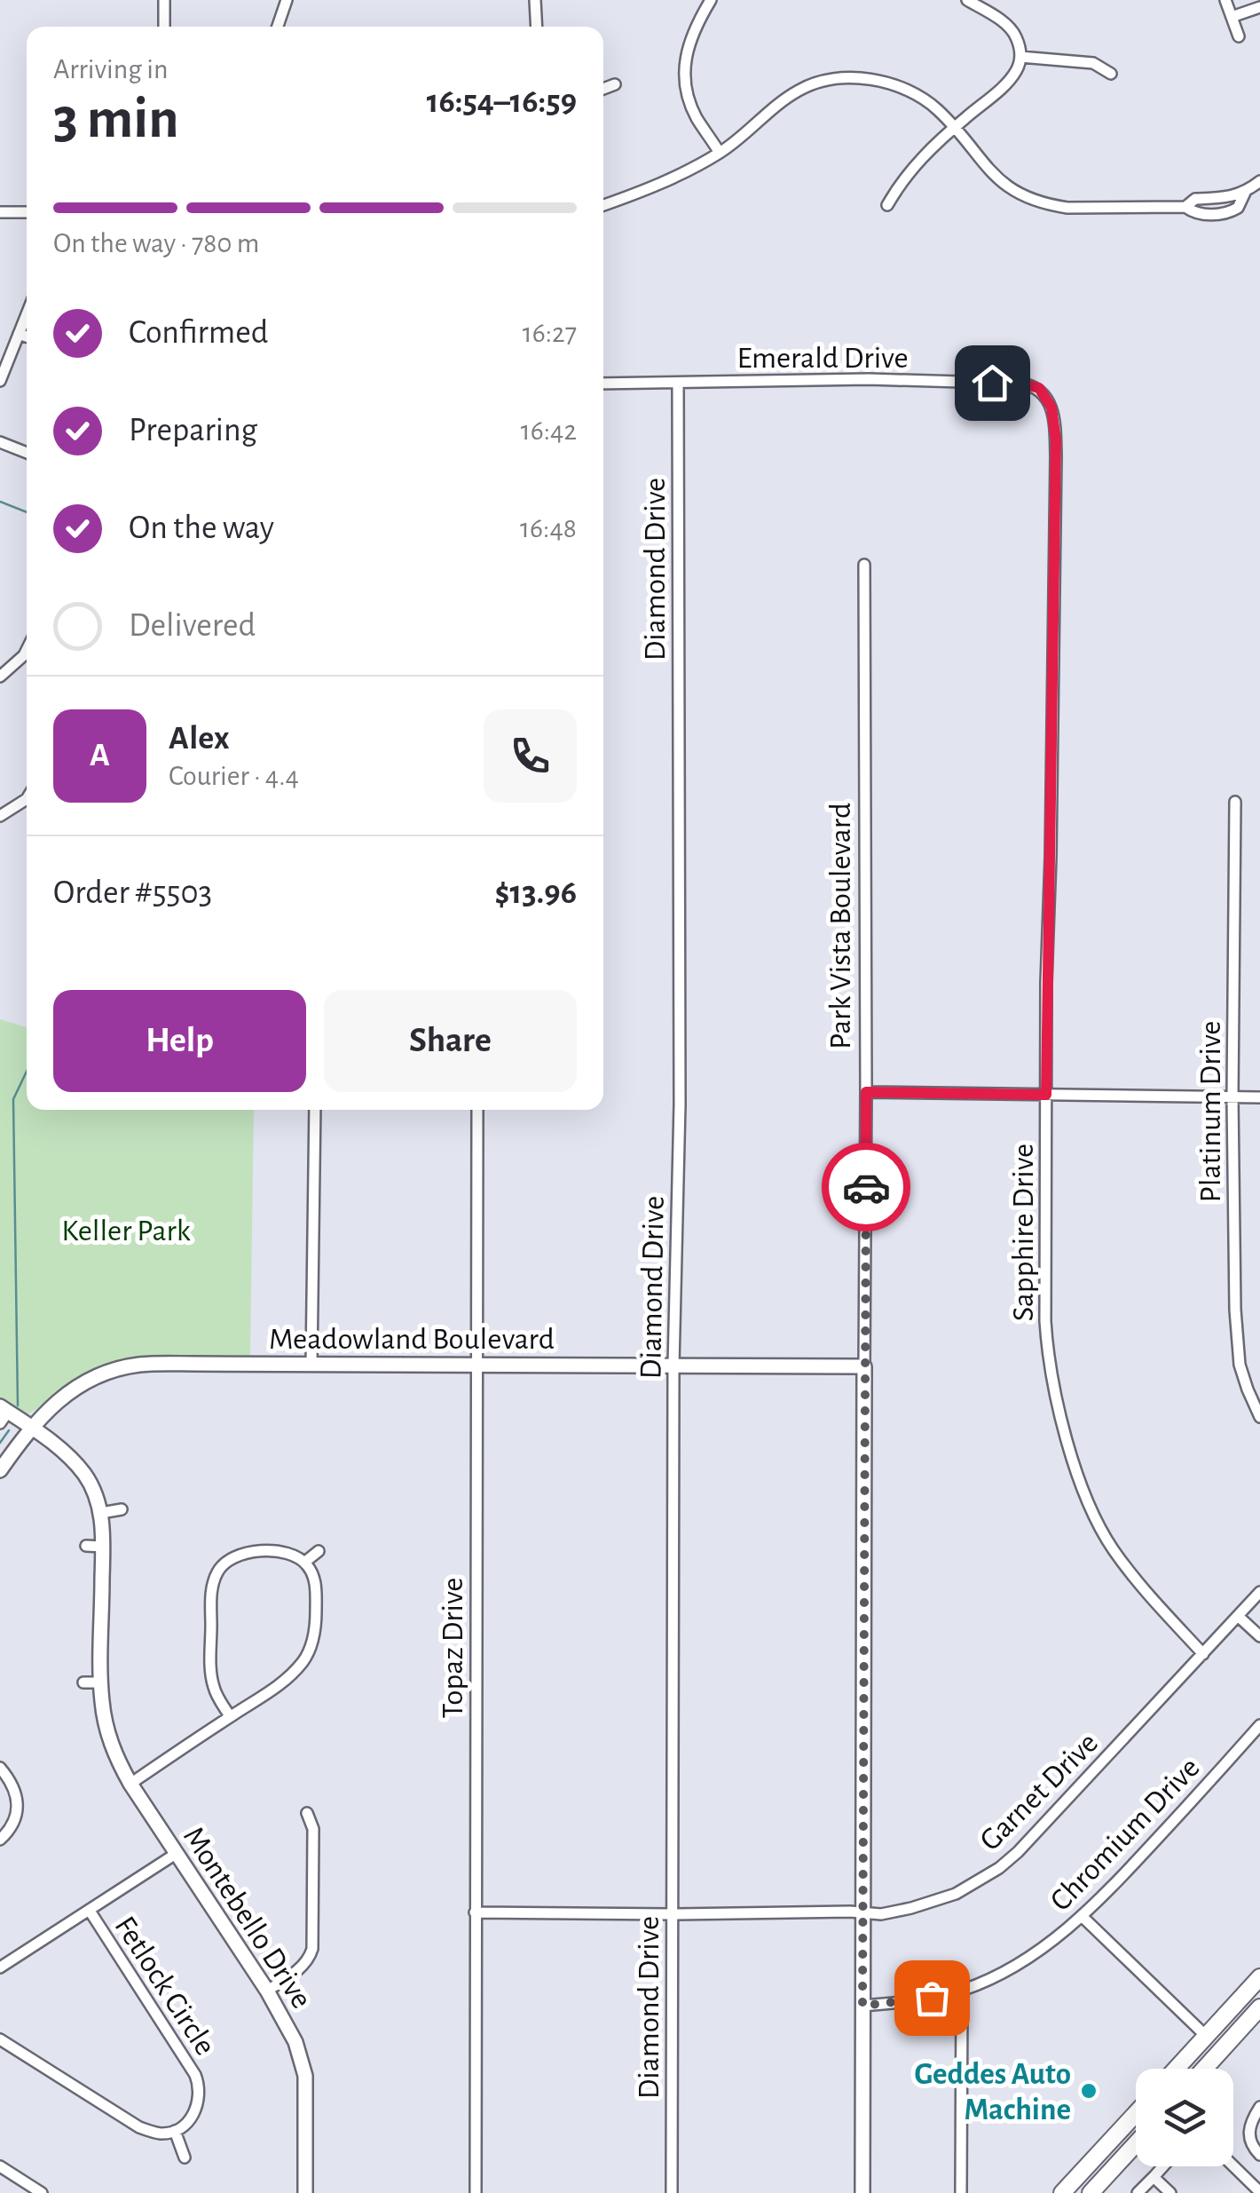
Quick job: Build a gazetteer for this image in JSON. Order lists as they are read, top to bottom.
{
  "streets": {
    "street": [
      "Emerald Drive",
      "Diamond Drive",
      "Park Vista Boulevard",
      "Platinum Drive",
      "Sapphire Drive",
      "Meadowland Boulevard",
      "Topaz Drive",
      "Garnet Drive",
      "Chromium Drive",
      "Montebello Drive",
      "Fetlock Circle"
    ]
  },
  "crossings": [
    ["Emerald Drive", "Diamond Drive"],
    ["Emerald Drive", "Sapphire Drive"],
    ["Diamond Drive", "Meadowland Boulevard"],
    ["Diamond Drive", "Garnet Drive"],
    ["Park Vista Boulevard", "Meadowland Boulevard"],
    ["Park Vista Boulevard", "Garnet Drive"],
    ["Park Vista Boulevard", "Chromium Drive"],
    ["Sapphire Drive", "Garnet Drive"],
    ["Meadowland Boulevard", "Topaz Drive"],
    ["Meadowland Boulevard", "Montebello Drive"],
    ["Topaz Drive", "Garnet Drive"]
  ],
  "parks": ["Keller Park"],
  "places": ["Geddes Auto Machine"],
  "page": {
    "heading": ["3 min", "Arriving in", "16:54–16:59"],
    "panel": [
      "Alex",
      "Courier · 4.4",
      "Order #5503",
      "$13.96"
    ],
    "bar": "On the way · 780 m",
    "list": [
      ["Confirmed", "16:27"],
      ["Preparing", "16:42"],
      ["On the way", "16:48"],
      "Delivered"
    ],
    "round": "A",
    "buttons": ["Help", "Share"]
  }
}
